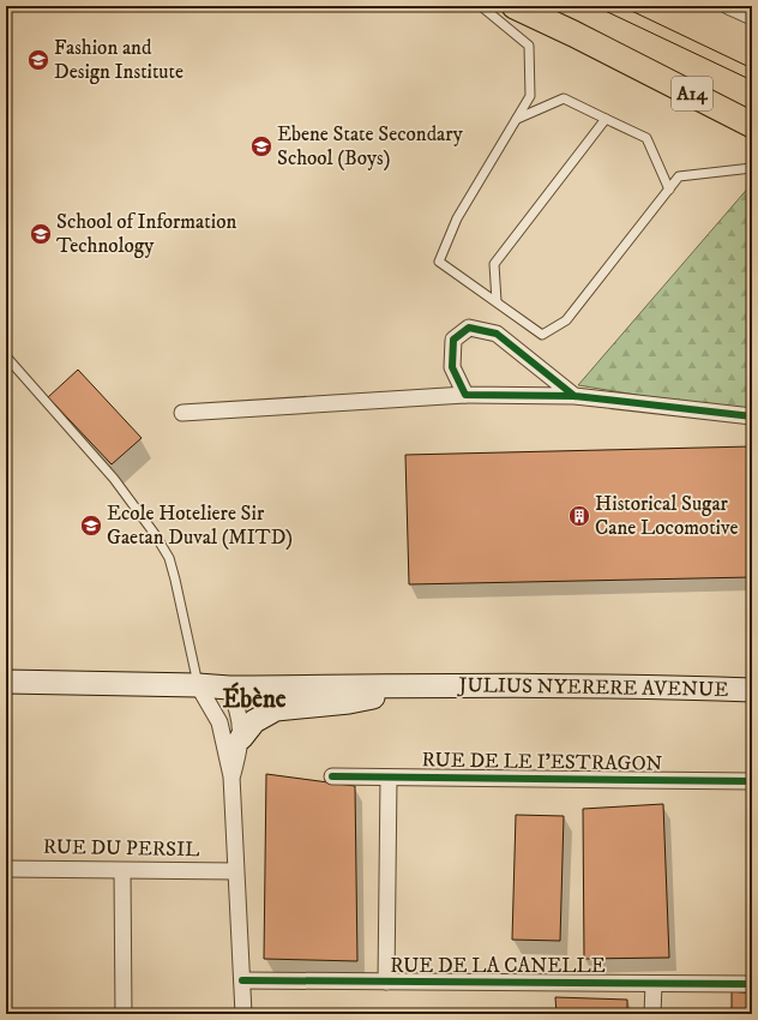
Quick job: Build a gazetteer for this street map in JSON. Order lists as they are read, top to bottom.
{
  "streets": {
    "main road": ["A14", "JULIUS NYERERE AVENUE"],
    "street": ["RUE DE LE I'ESTRAGON", "RUE DU PERSIL", "RUE DE LA CANELLE"]
  },
  "districts": ["Ébène"],
  "places": {
    "school or university": [
      "Fashion and Design Institute",
      "Ebene State Secondary School (Boys)",
      "School of Information Technology",
      "Ecole Hoteliere Sir Gaetan Duval (MITD)"
    ],
    "building": ["Historical Sugar Cane Locomotive"]
  }
}
